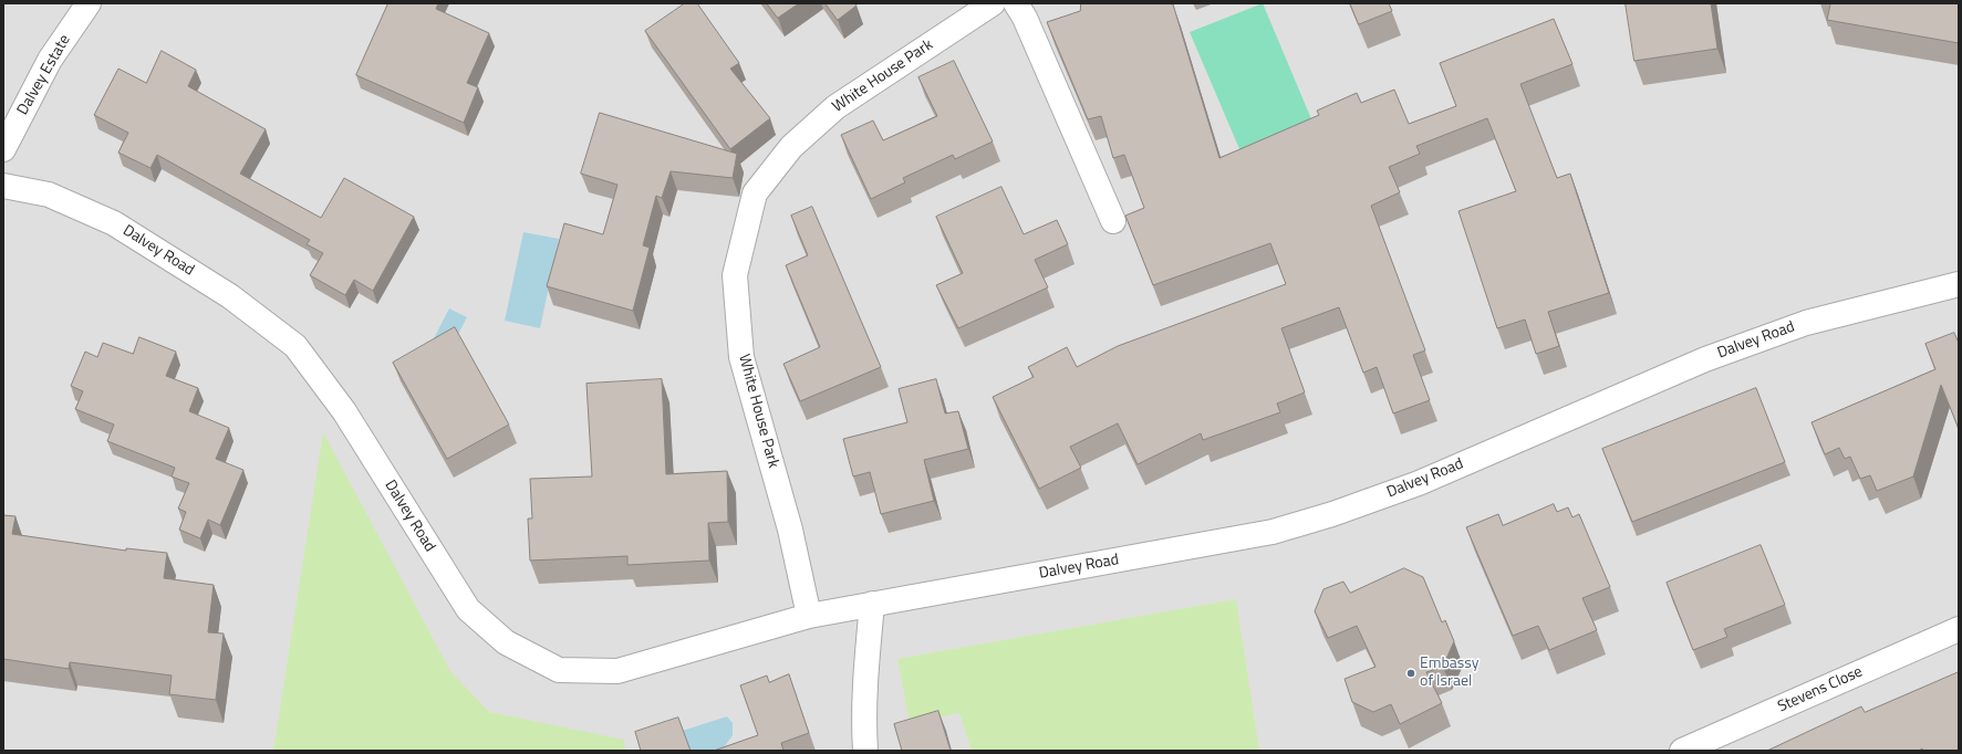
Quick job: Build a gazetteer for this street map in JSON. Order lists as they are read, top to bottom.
{
  "streets": {
    "street": [
      "Dalvey Estate",
      "White House Park",
      "Dalvey Road",
      "Stevens Close"
    ]
  },
  "crossings": [
    ["White House Park", "Dalvey Road"]
  ],
  "places": ["Embassy of Israel"]
}
